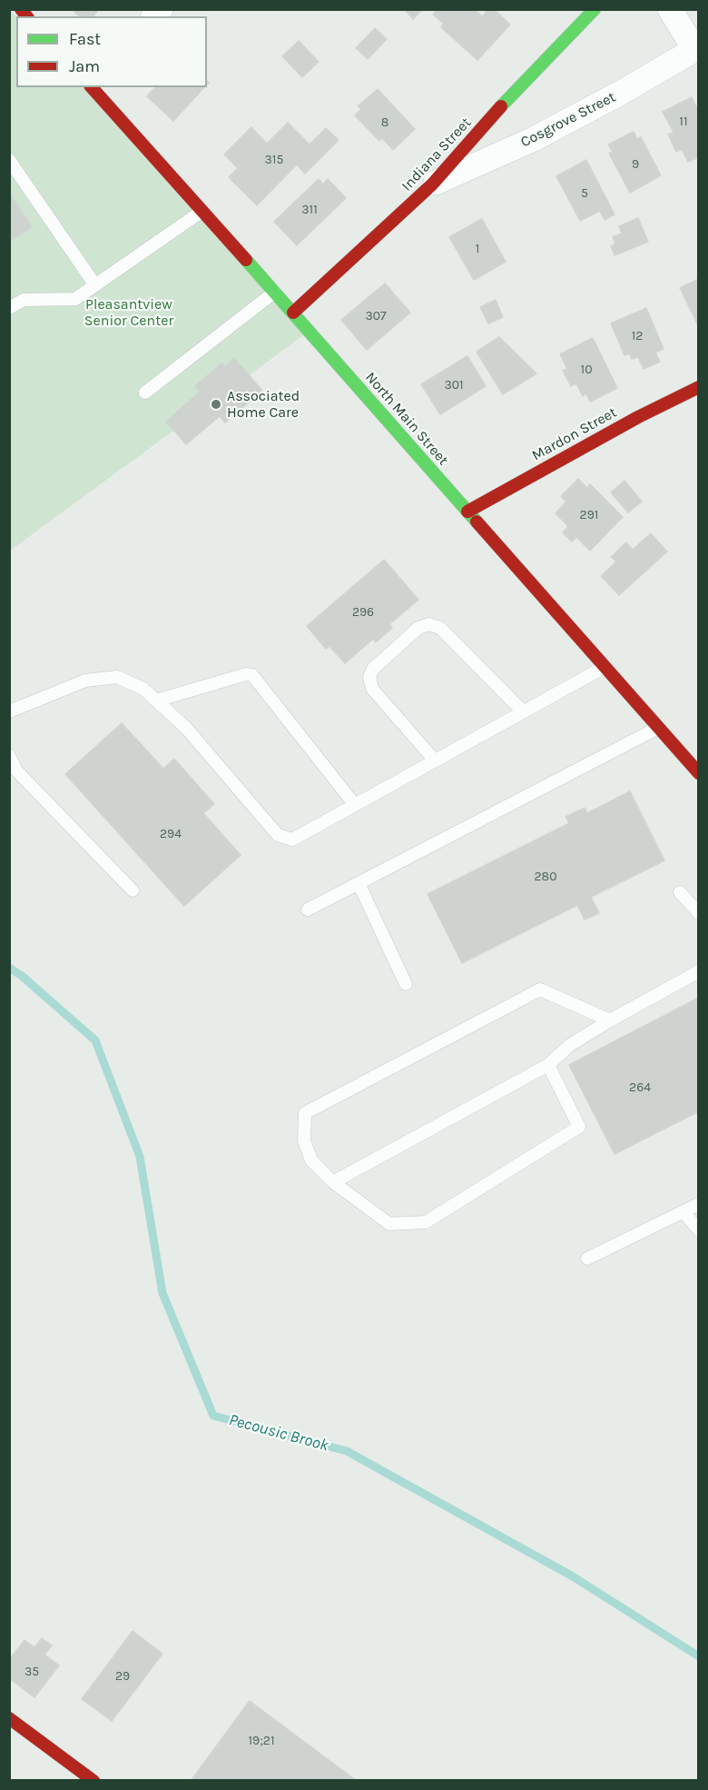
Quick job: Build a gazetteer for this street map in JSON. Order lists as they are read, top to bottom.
{
  "streets": {
    "main road": ["Indiana Street", "North Main Street", "Mardon Street"],
    "street": ["Cosgrove Street"]
  },
  "crossings": [
    ["Cosgrove Street", "Indiana Street"],
    ["Indiana Street", "North Main Street"],
    ["North Main Street", "Mardon Street"]
  ],
  "water": ["Pecousic Brook"],
  "parks": ["Pleasantview Senior Center"],
  "places": ["Associated Home Care"],
  "house_numbers": [
    "11",
    "8",
    "315",
    "9",
    "5",
    "311",
    "1",
    "307",
    "12",
    "10",
    "301",
    "291",
    "296",
    "294",
    "280",
    "264",
    "35",
    "29",
    "19;21"
  ],
  "legend": ["Fast", "Jam"]
}
